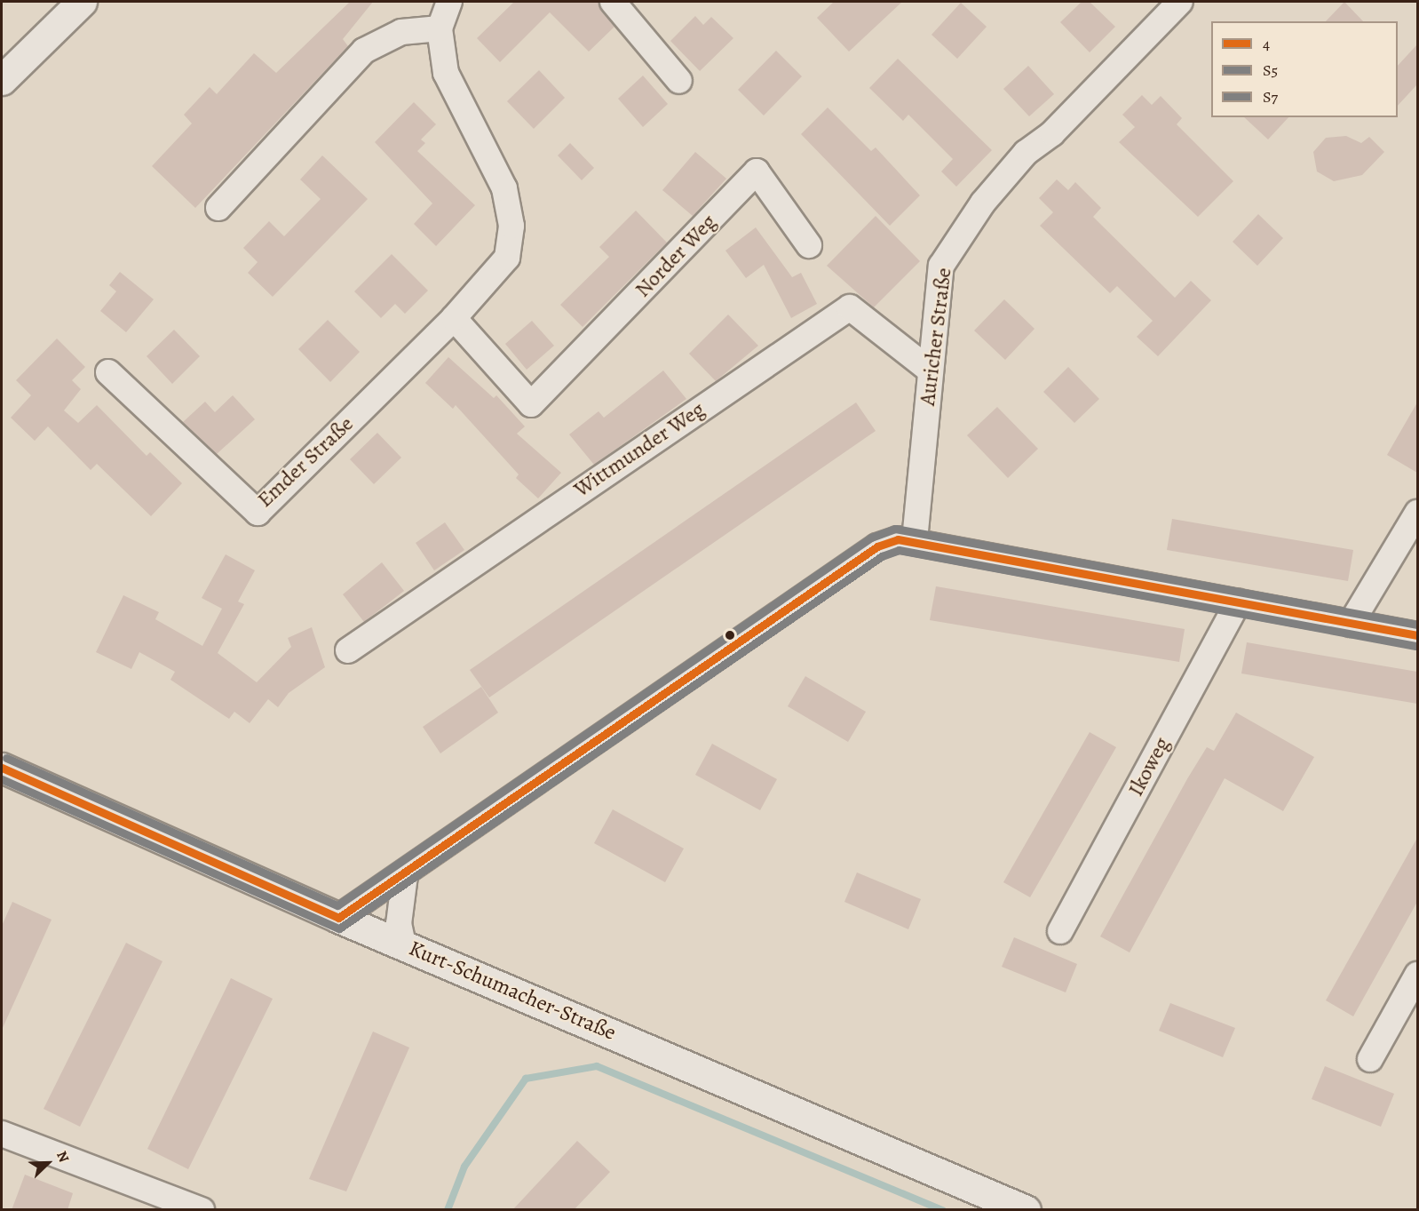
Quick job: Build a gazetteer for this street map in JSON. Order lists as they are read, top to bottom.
{
  "streets": {
    "street": [
      "Norder Weg",
      "Auricher Straße",
      "Wittmunder Weg",
      "Emder Straße",
      "Ikoweg",
      "Kurt-Schumacher-Straße"
    ]
  },
  "crossings": [
    ["Norder Weg", "Emder Straße"],
    ["Auricher Straße", "Wittmunder Weg"]
  ],
  "lines": ["transit line S7", "transit line 4", "transit line S5"],
  "legend": ["4", "S5", "S7"],
  "north": "top right"
}
